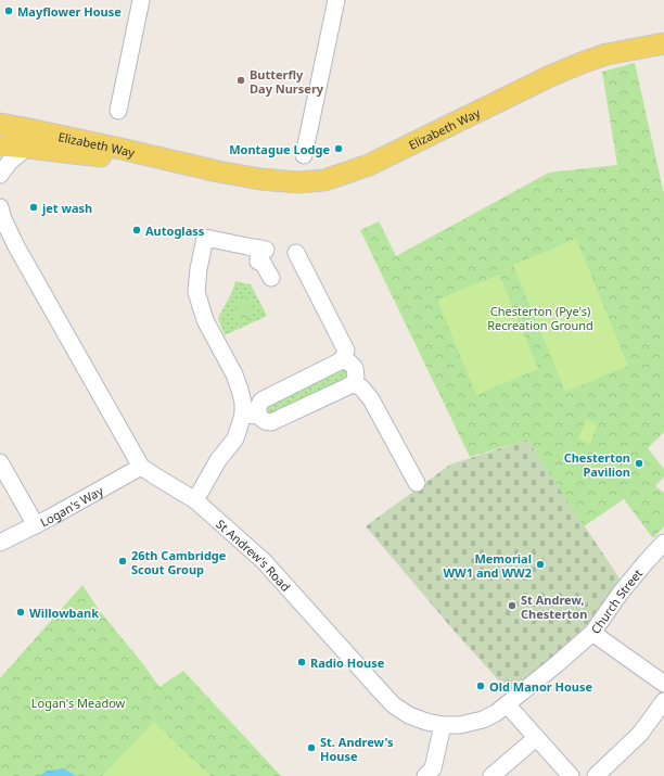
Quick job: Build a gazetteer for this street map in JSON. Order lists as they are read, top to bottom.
{
  "streets": {
    "main road": ["Elizabeth Way"],
    "street": ["Logan's Way", "St Andrew's Road", "Church Street"]
  },
  "crossings": [
    ["Logan's Way", "St Andrew's Road"],
    ["St Andrew's Road", "Church Street"]
  ],
  "parks": ["Chesterton (Pye's) Recreation Ground", "Logan's Meadow"],
  "places": [
    "Mayflower House",
    "Butterfly Day Nursery",
    "Montague Lodge",
    "jet wash",
    "Autoglass",
    "Chesterton Pavilion",
    "26th Cambridge Scout Group",
    "Memorial WW1 and WW2",
    "St Andrew, Chesterton",
    "Willowbank",
    "Radio House",
    "Old Manor House",
    "St. Andrew's House"
  ]
}
